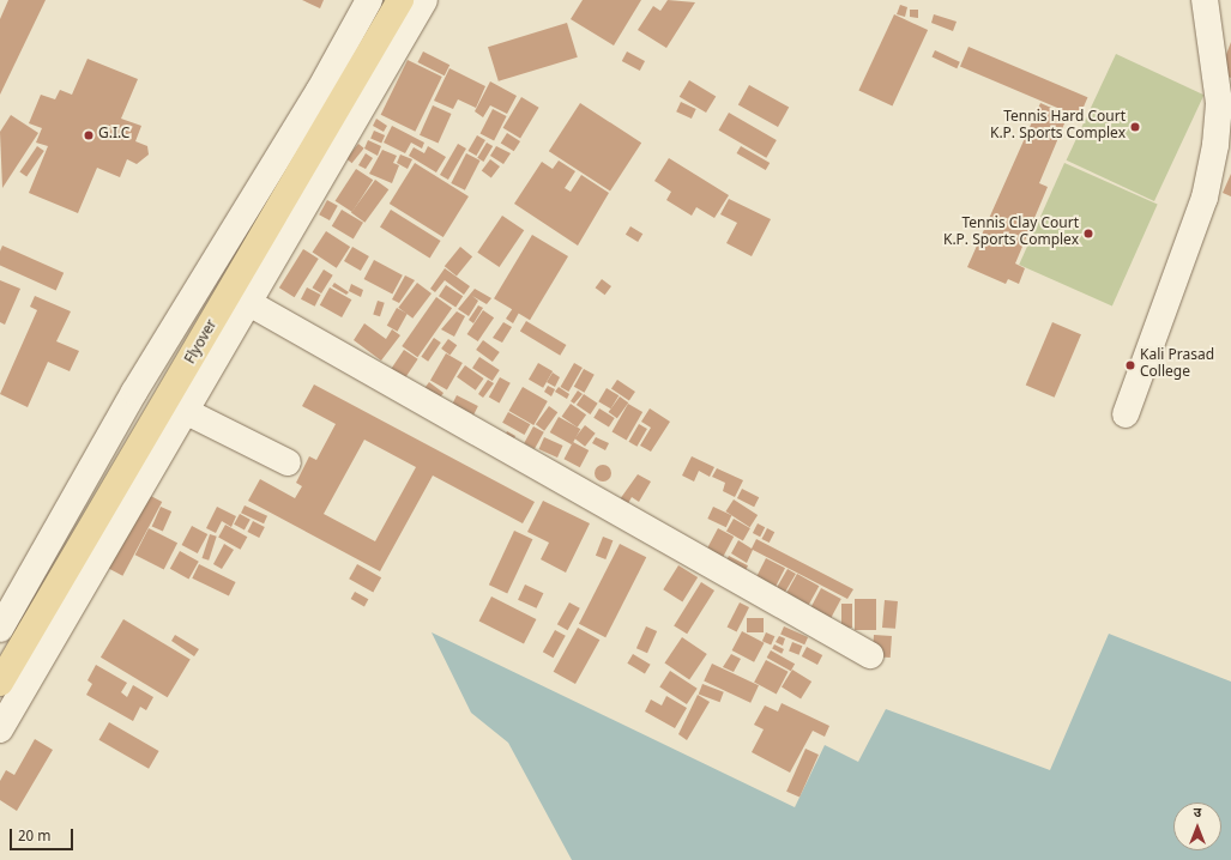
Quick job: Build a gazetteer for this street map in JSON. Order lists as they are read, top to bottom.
{
  "streets": {
    "main road": ["Flyover"]
  },
  "places": [
    "Tennis Hard Court K.P. Sports Complex",
    "G.I.C",
    "Tennis Clay Court K.P. Sports Complex",
    "Kali Prasad College"
  ],
  "scale_bar": "20 m",
  "north": "top"
}
